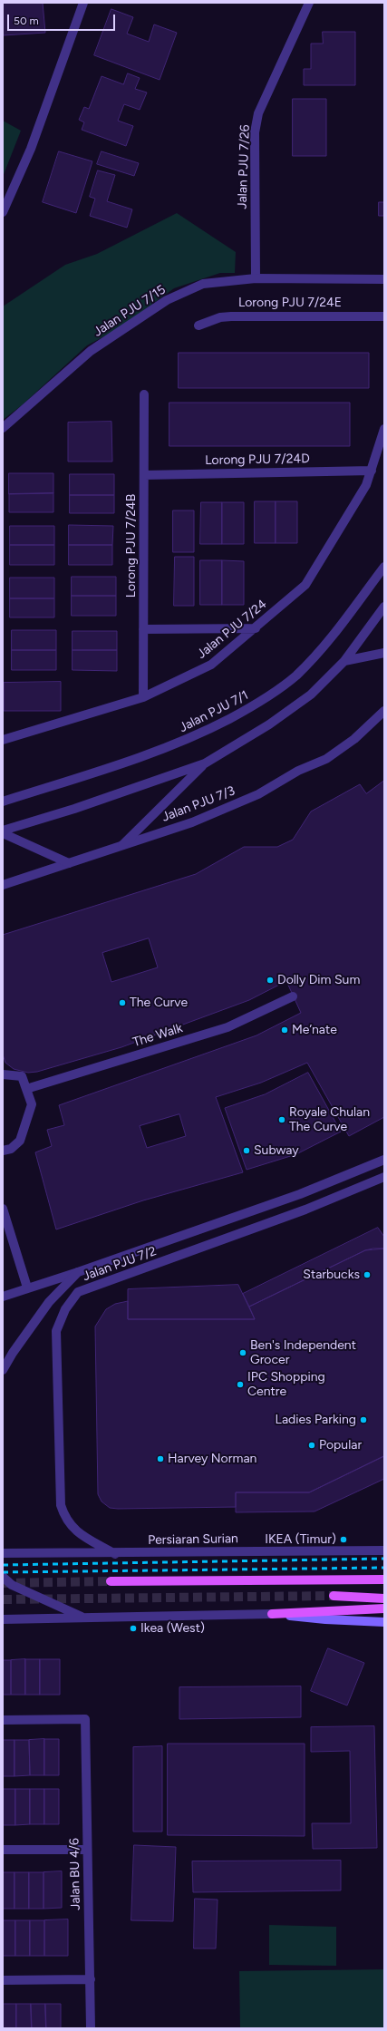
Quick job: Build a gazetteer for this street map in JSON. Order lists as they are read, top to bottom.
{
  "streets": {
    "street": [
      "Jalan PJU 7/26",
      "Lorong PJU 7/24E",
      "Jalan PJU 7/15",
      "Lorong PJU 7/24D",
      "Lorong PJU 7/24B",
      "Jalan PJU 7/24",
      "Jalan PJU 7/1",
      "Jalan PJU 7/3",
      "The Walk",
      "Jalan PJU 7/2",
      "Persiaran Surian",
      "Jalan BU 4/6"
    ]
  },
  "crossings": [
    ["Jalan PJU 7/26", "Jalan PJU 7/15"],
    ["Lorong PJU 7/24D", "Lorong PJU 7/24B"],
    ["Lorong PJU 7/24D", "Jalan PJU 7/24"],
    ["Lorong PJU 7/24B", "Jalan PJU 7/24"],
    ["Jalan PJU 7/2", "Persiaran Surian"]
  ],
  "places": [
    "Dolly Dim Sum",
    "The Curve",
    "Me’nate",
    "Royale Chulan The Curve",
    "Subway",
    "Starbucks",
    "Ben's Independent Grocer",
    "IPC Shopping Centre",
    "Ladies Parking",
    "Popular",
    "Harvey Norman",
    "IKEA (Timur)",
    "Ikea (West)"
  ],
  "scale_bar": "50 m"
}
